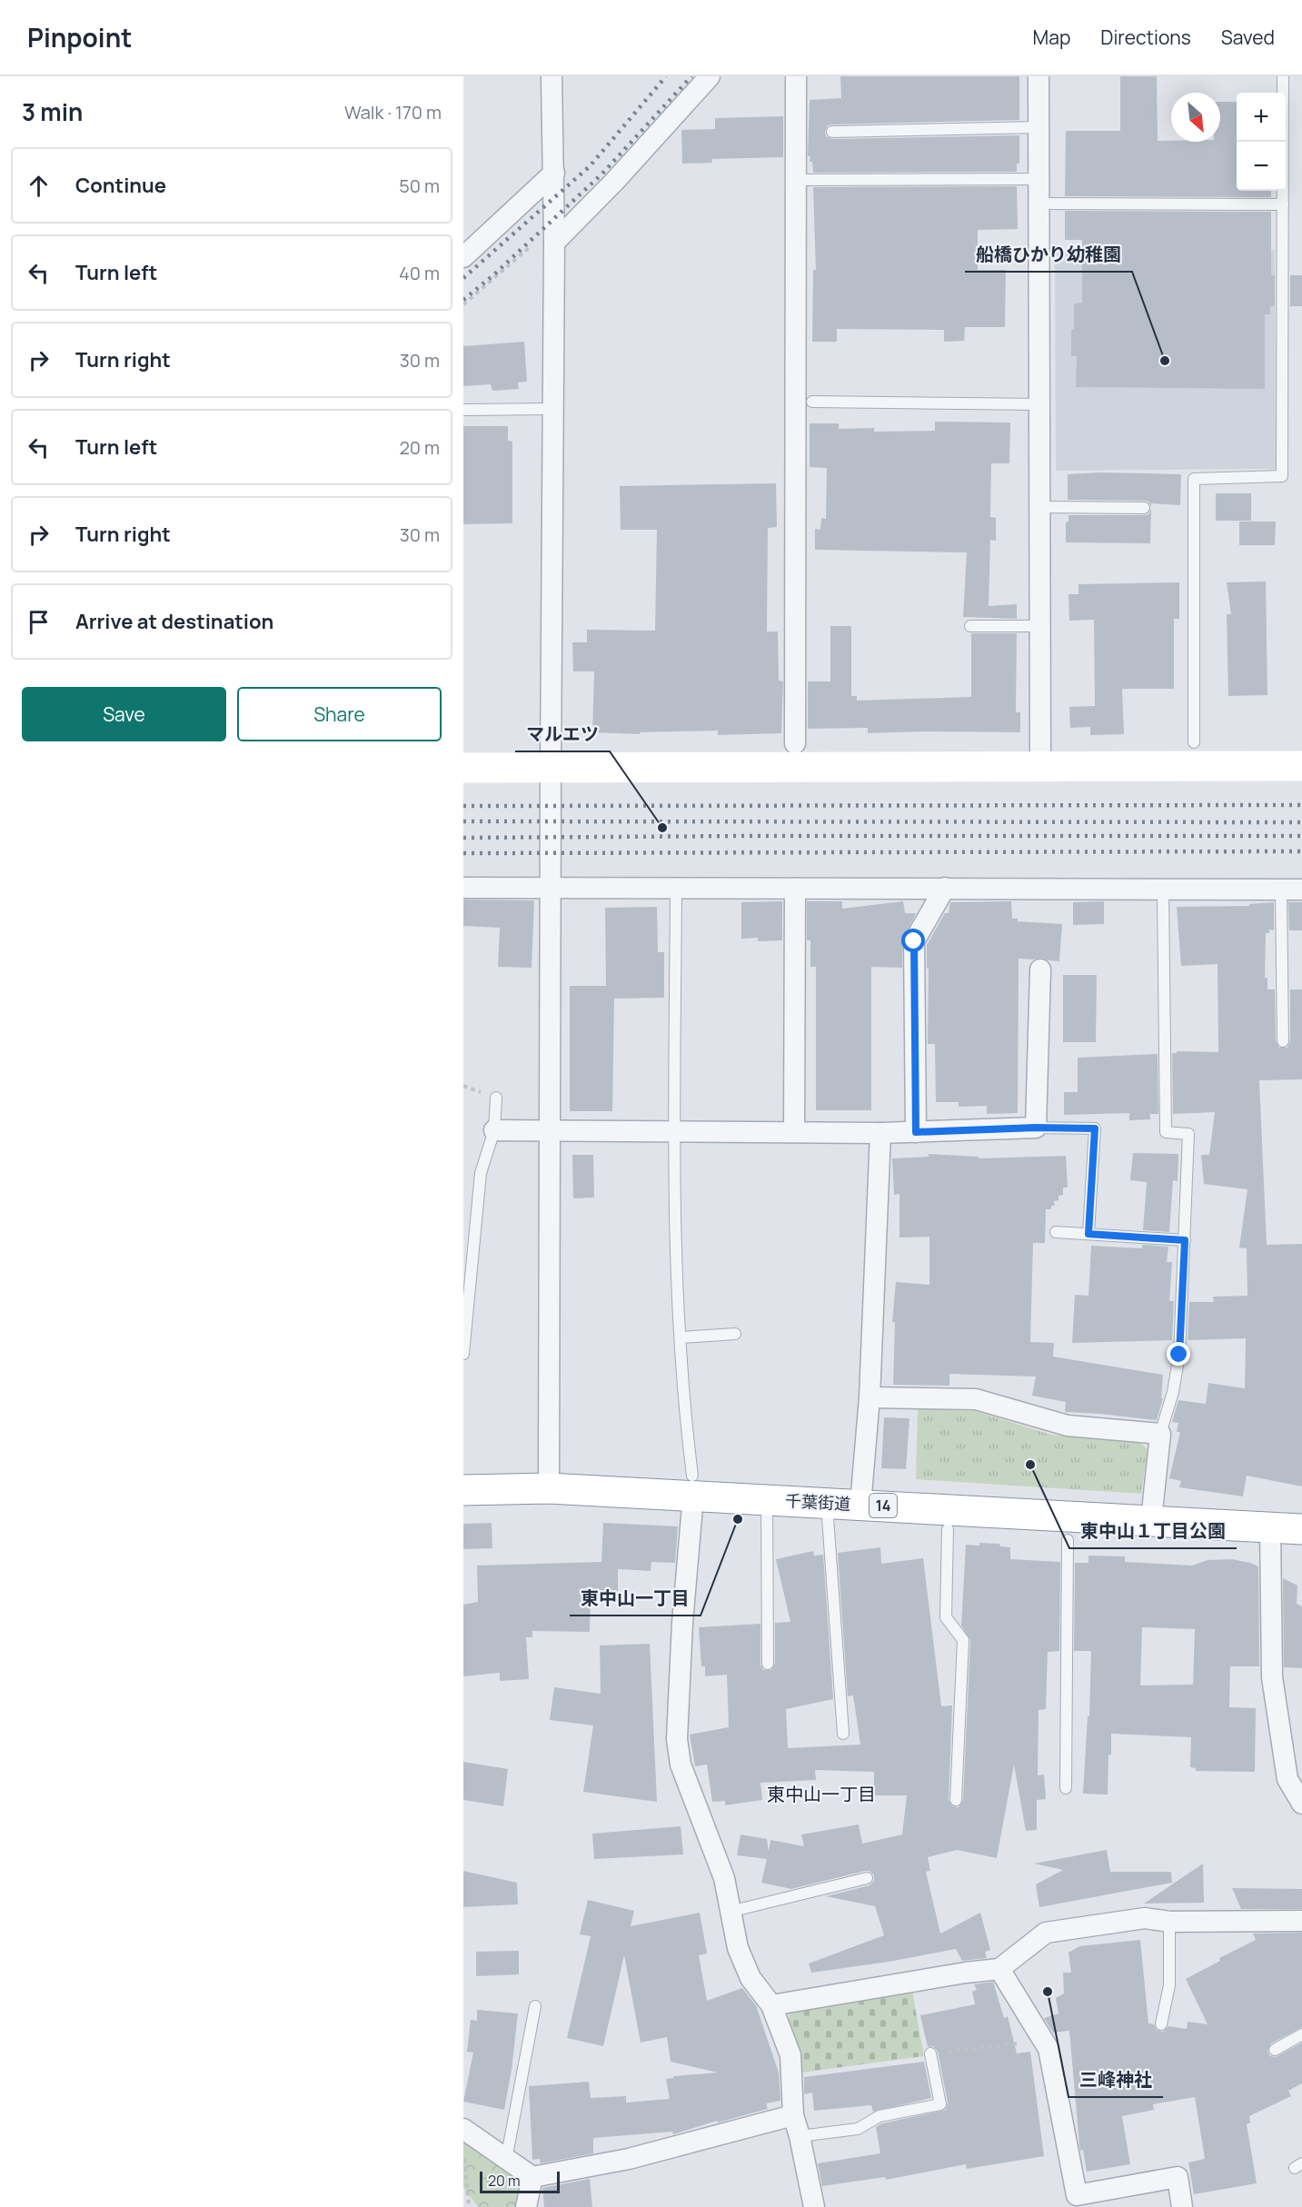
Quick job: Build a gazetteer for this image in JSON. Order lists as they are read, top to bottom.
{
  "streets": {
    "main road": ["千葉街道", "14"]
  },
  "districts": ["東中山一丁目"],
  "places": [
    "船橋ひかり幼稚園",
    "マルエツ",
    "東中山１丁目公園",
    "東中山一丁目",
    "三峰神社"
  ],
  "scale_bar": "20 m",
  "north": "bottom right",
  "page": {
    "header": "Pinpoint",
    "nav": ["Map", "Directions", "Saved"],
    "heading": ["3 min", "Walk · 170 m"],
    "map_buttons": ["+", "−"],
    "list": [
      ["Continue", "50 m"],
      ["Turn left", "40 m"],
      ["Turn right", "30 m"],
      ["Turn left", "20 m"],
      ["Turn right", "30 m"],
      "Arrive at destination"
    ],
    "buttons": ["Save", "Share"],
    "scale": "20 m"
  }
}
